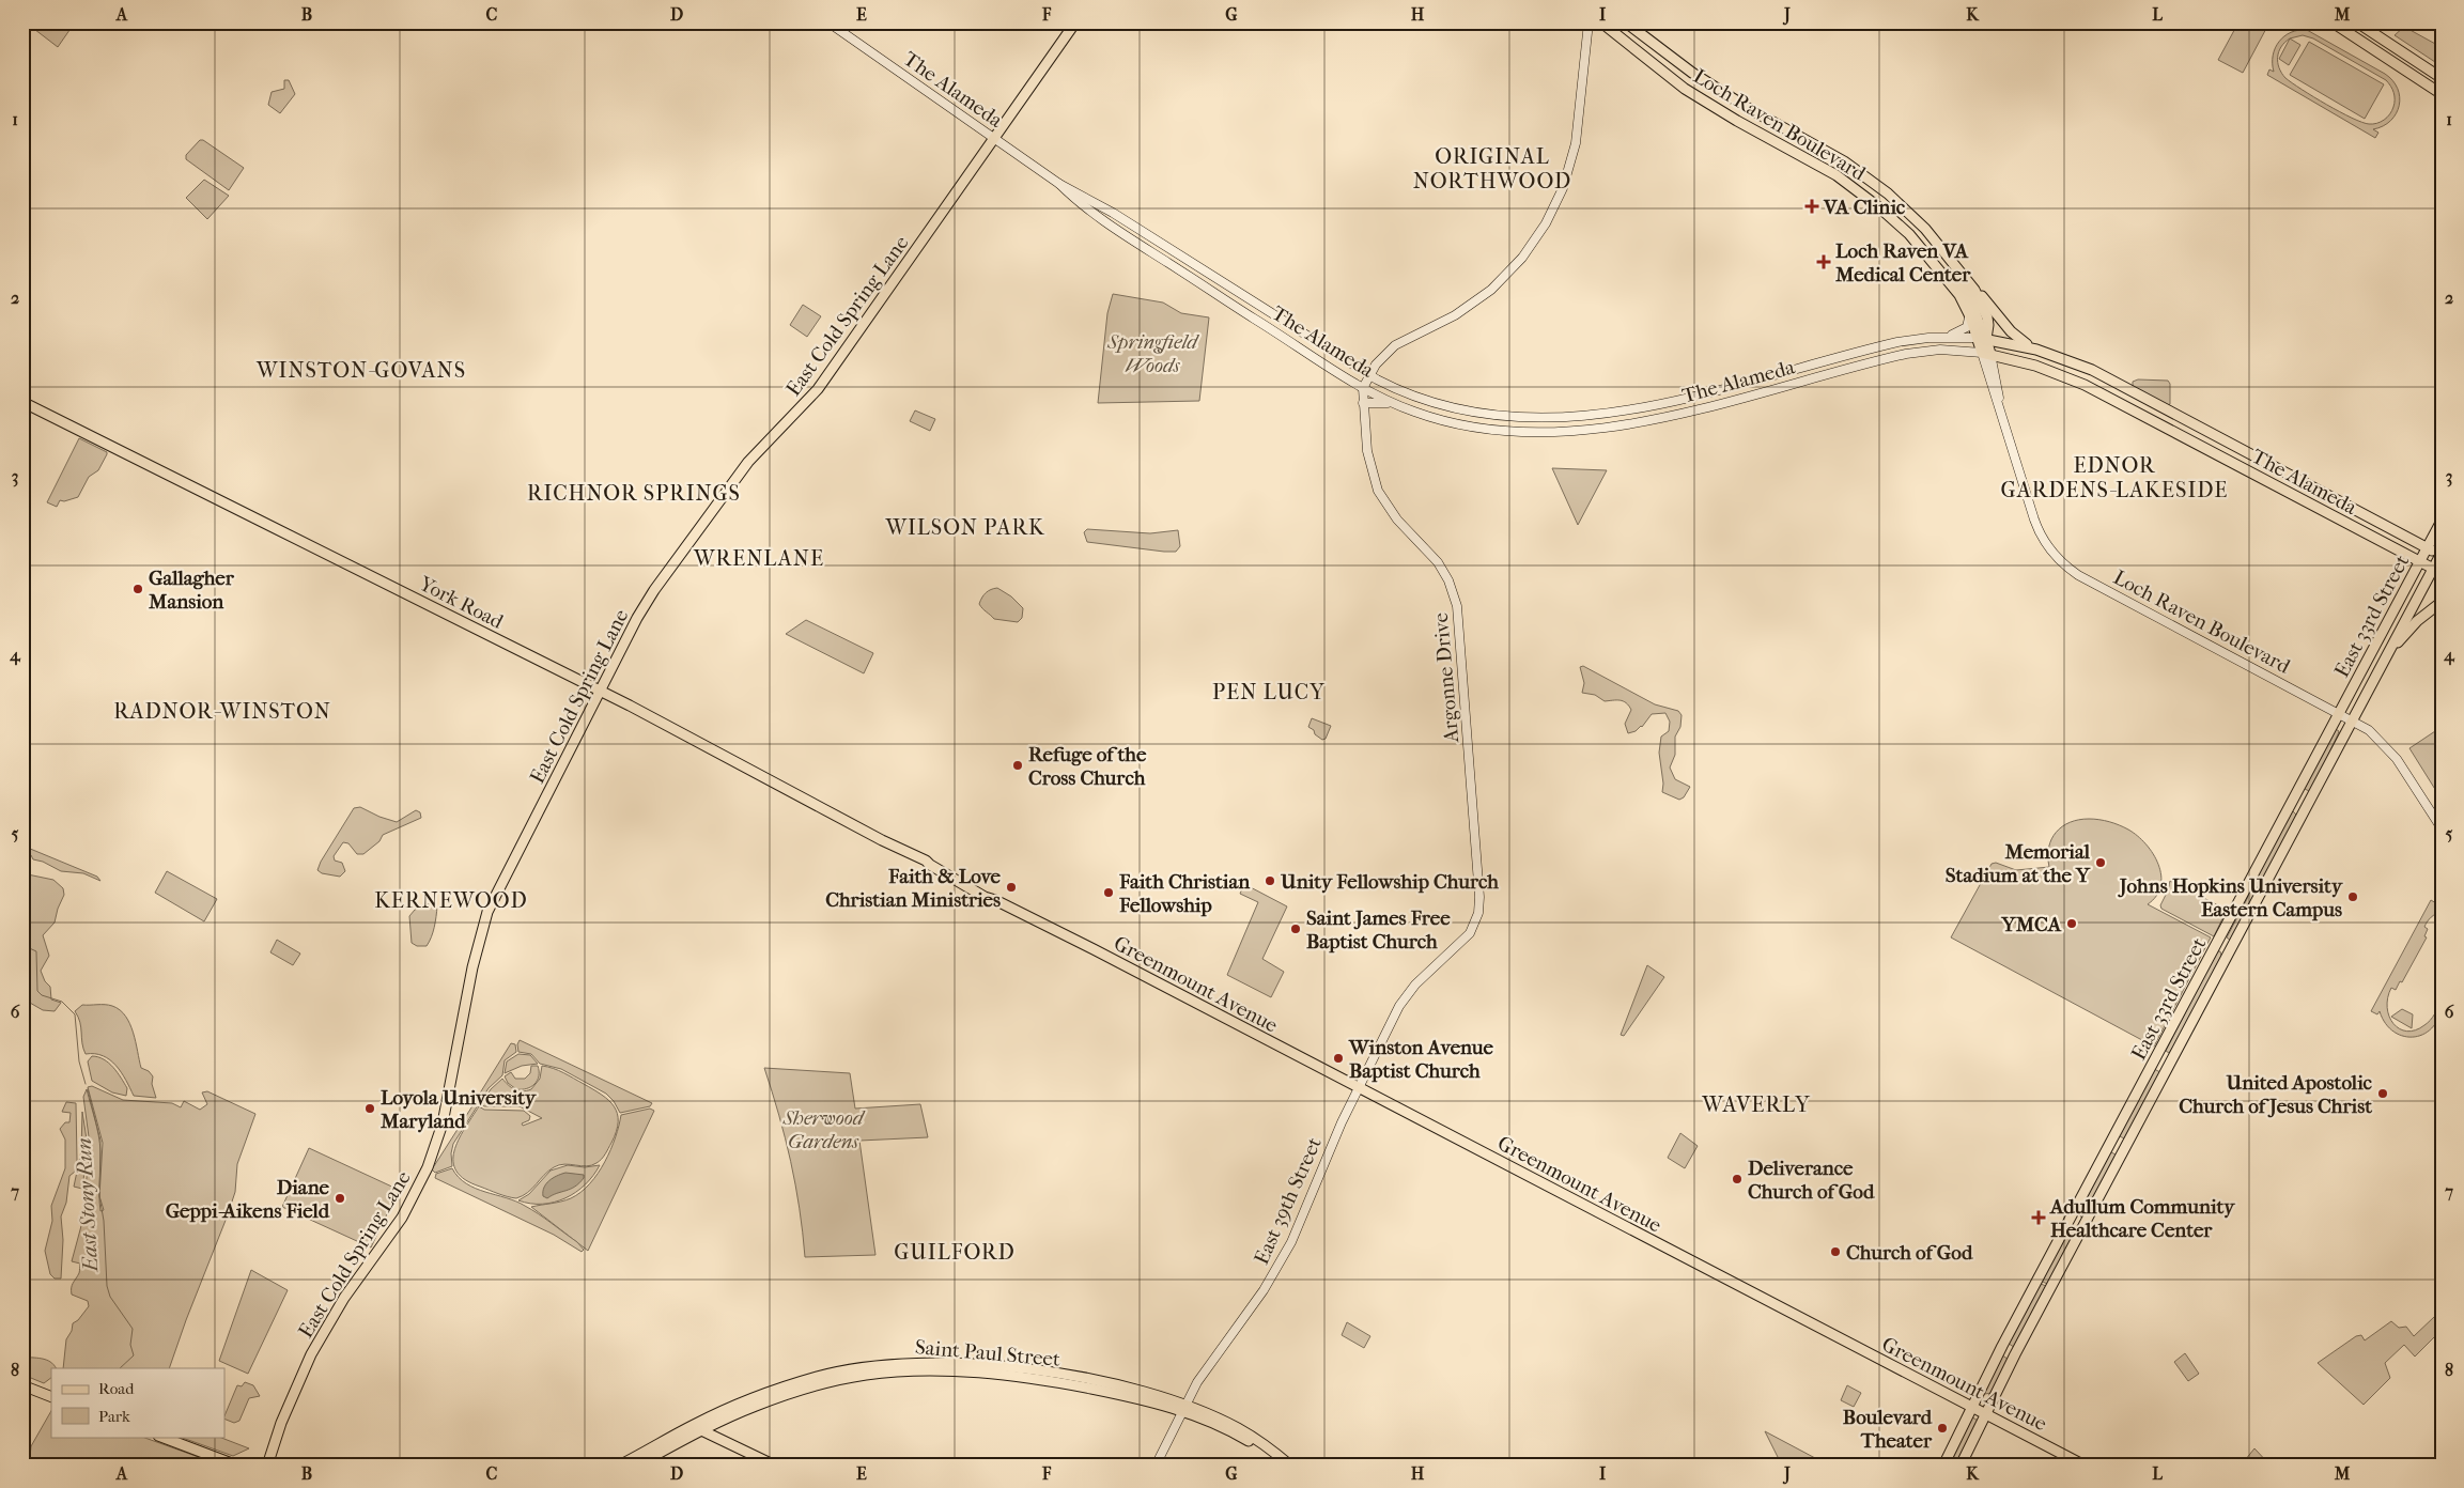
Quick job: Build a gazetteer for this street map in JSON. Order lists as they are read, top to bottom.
{
  "streets": {
    "main road": [
      "The Alameda",
      "Loch Raven Boulevard",
      "East Cold Spring Lane",
      "York Road",
      "East 33rd Street",
      "Argonne Drive",
      "Greenmount Avenue",
      "East 39th Street",
      "Saint Paul Street"
    ]
  },
  "crossings": [
    ["The Alameda", "Loch Raven Boulevard"],
    ["The Alameda", "East Cold Spring Lane"],
    ["The Alameda", "East 33rd Street"],
    ["The Alameda", "Argonne Drive"],
    ["Loch Raven Boulevard", "East 33rd Street"],
    ["East Cold Spring Lane", "York Road"],
    ["York Road", "Greenmount Avenue"],
    ["East 33rd Street", "Greenmount Avenue"],
    ["Argonne Drive", "East 39th Street"],
    ["Greenmount Avenue", "East 39th Street"],
    ["East 39th Street", "Saint Paul Street"]
  ],
  "districts": [
    "ORIGINAL NORTHWOOD",
    "WINSTON-GOVANS",
    "EDNOR GARDENS-LAKESIDE",
    "RICHNOR SPRINGS",
    "WILSON PARK",
    "WRENLANE",
    "PEN LUCY",
    "RADNOR-WINSTON",
    "KERNEWOOD",
    "WAVERLY",
    "GUILFORD"
  ],
  "water": ["East Stony Run"],
  "parks": ["Springfield Woods", "Sherwood Gardens"],
  "places": {
    "health": ["VA Clinic", "Loch Raven VA Medical Center", "Adullum Community Healthcare Center"],
    "other": [
      "Gallagher Mansion",
      "Refuge of the Cross Church",
      "Memorial Stadium at the Y",
      "Unity Fellowship Church",
      "Faith & Love Christian Ministries",
      "Faith Christian Fellowship",
      "Johns Hopkins University Eastern Campus",
      "YMCA",
      "Saint James Free Baptist Church",
      "Winston Avenue Baptist Church",
      "United Apostolic Church of Jesus Christ",
      "Loyola University Maryland",
      "Deliverance Church of God",
      "Diane Geppi-Aikens Field",
      "Church of God",
      "Boulevard Theater"
    ]
  },
  "legend": ["Road", "Park"],
  "grid": {
    "columns": [
      "A",
      "B",
      "C",
      "D",
      "E",
      "F",
      "G",
      "H",
      "I",
      "J",
      "K",
      "L",
      "M"
    ],
    "rows": [
      "1",
      "2",
      "3",
      "4",
      "5",
      "6",
      "7",
      "8"
    ]
  }
}
